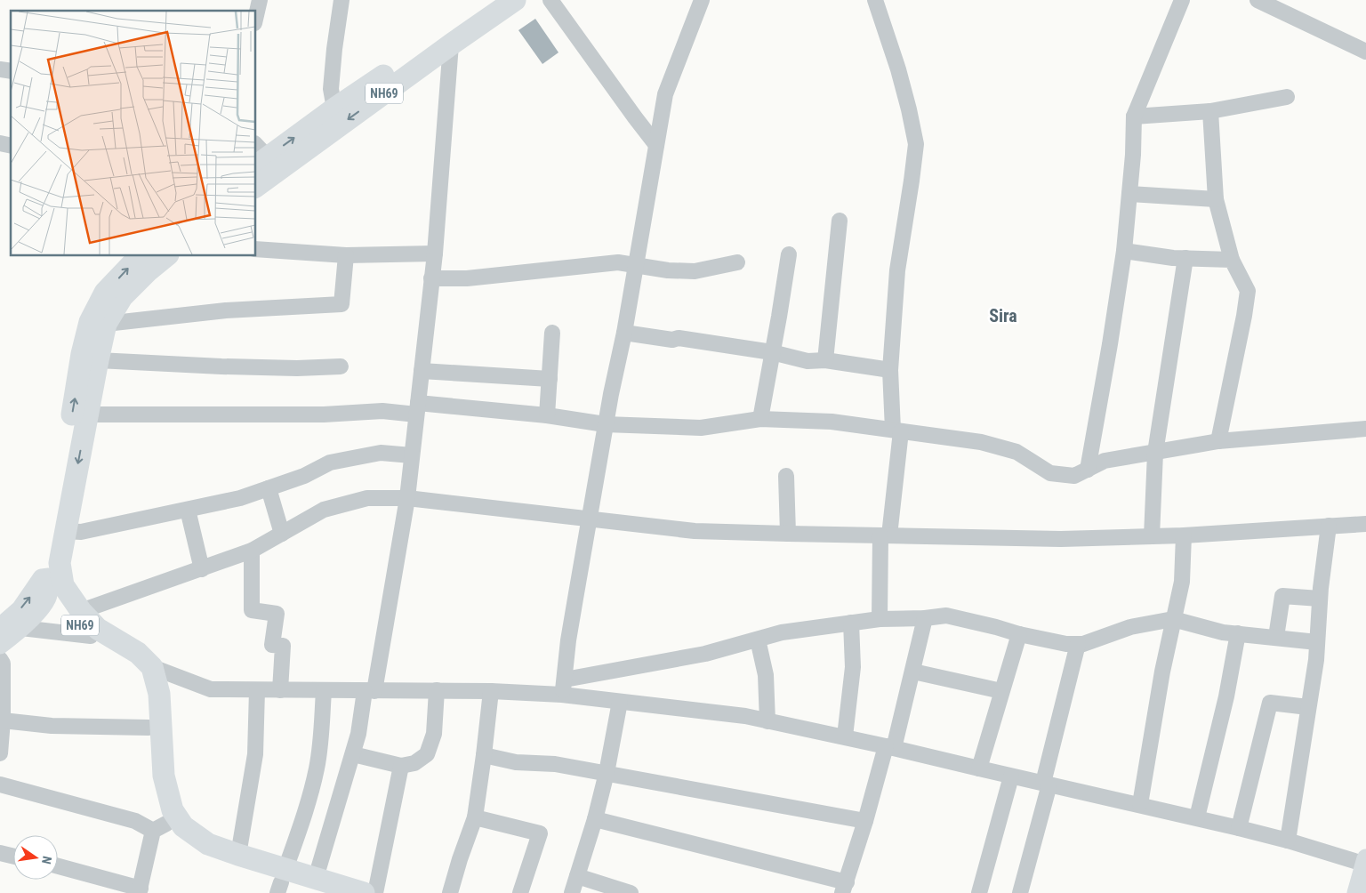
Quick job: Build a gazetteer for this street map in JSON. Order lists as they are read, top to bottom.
{
  "streets": {
    "highway": ["NH69"]
  },
  "districts": ["Sira"],
  "north": "right"
}
